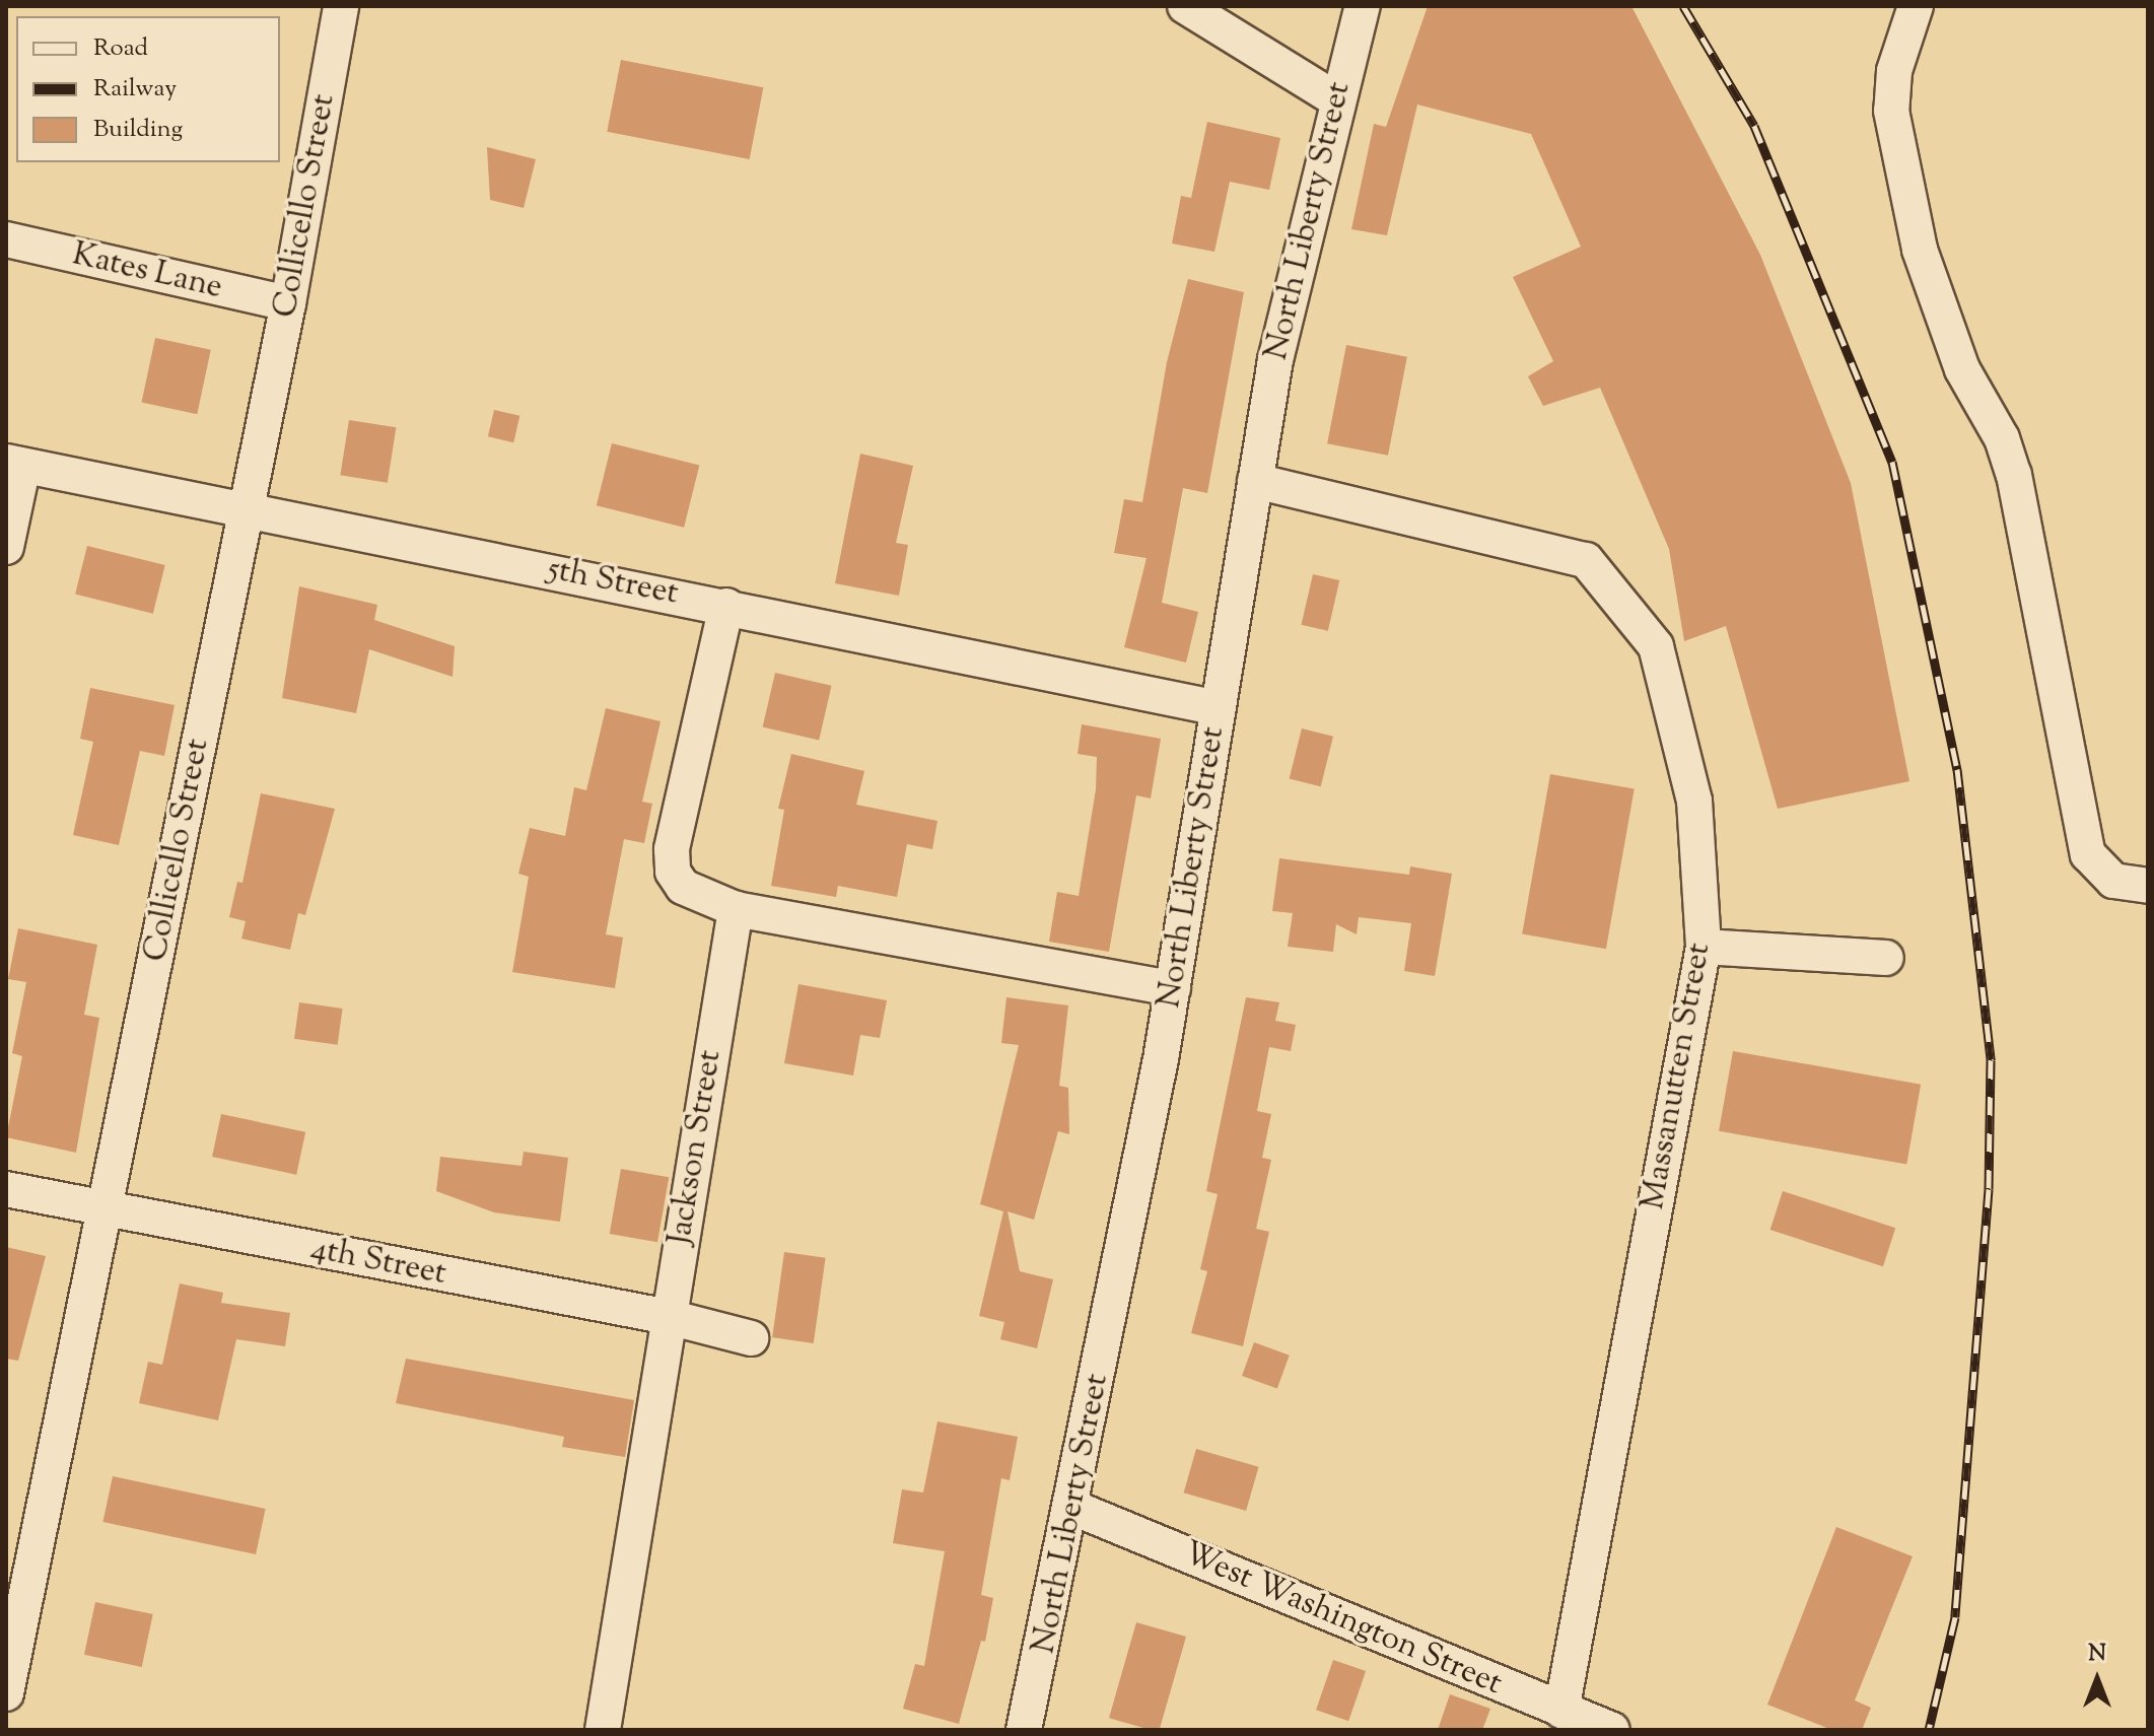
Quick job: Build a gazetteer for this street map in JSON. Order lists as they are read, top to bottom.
{
  "streets": {
    "street": [
      "Collicello Street",
      "North Liberty Street",
      "Kates Lane",
      "5th Street",
      "Massanutten Street",
      "Jackson Street",
      "4th Street",
      "West Washington Street"
    ]
  },
  "crossings": [
    ["Collicello Street", "Kates Lane"],
    ["Collicello Street", "5th Street"],
    ["Collicello Street", "4th Street"],
    ["North Liberty Street", "5th Street"],
    ["North Liberty Street", "Massanutten Street"],
    ["North Liberty Street", "West Washington Street"],
    ["Massanutten Street", "West Washington Street"],
    ["Jackson Street", "4th Street"]
  ],
  "legend": ["Road", "Railway", "Building"],
  "north": "top"
}
